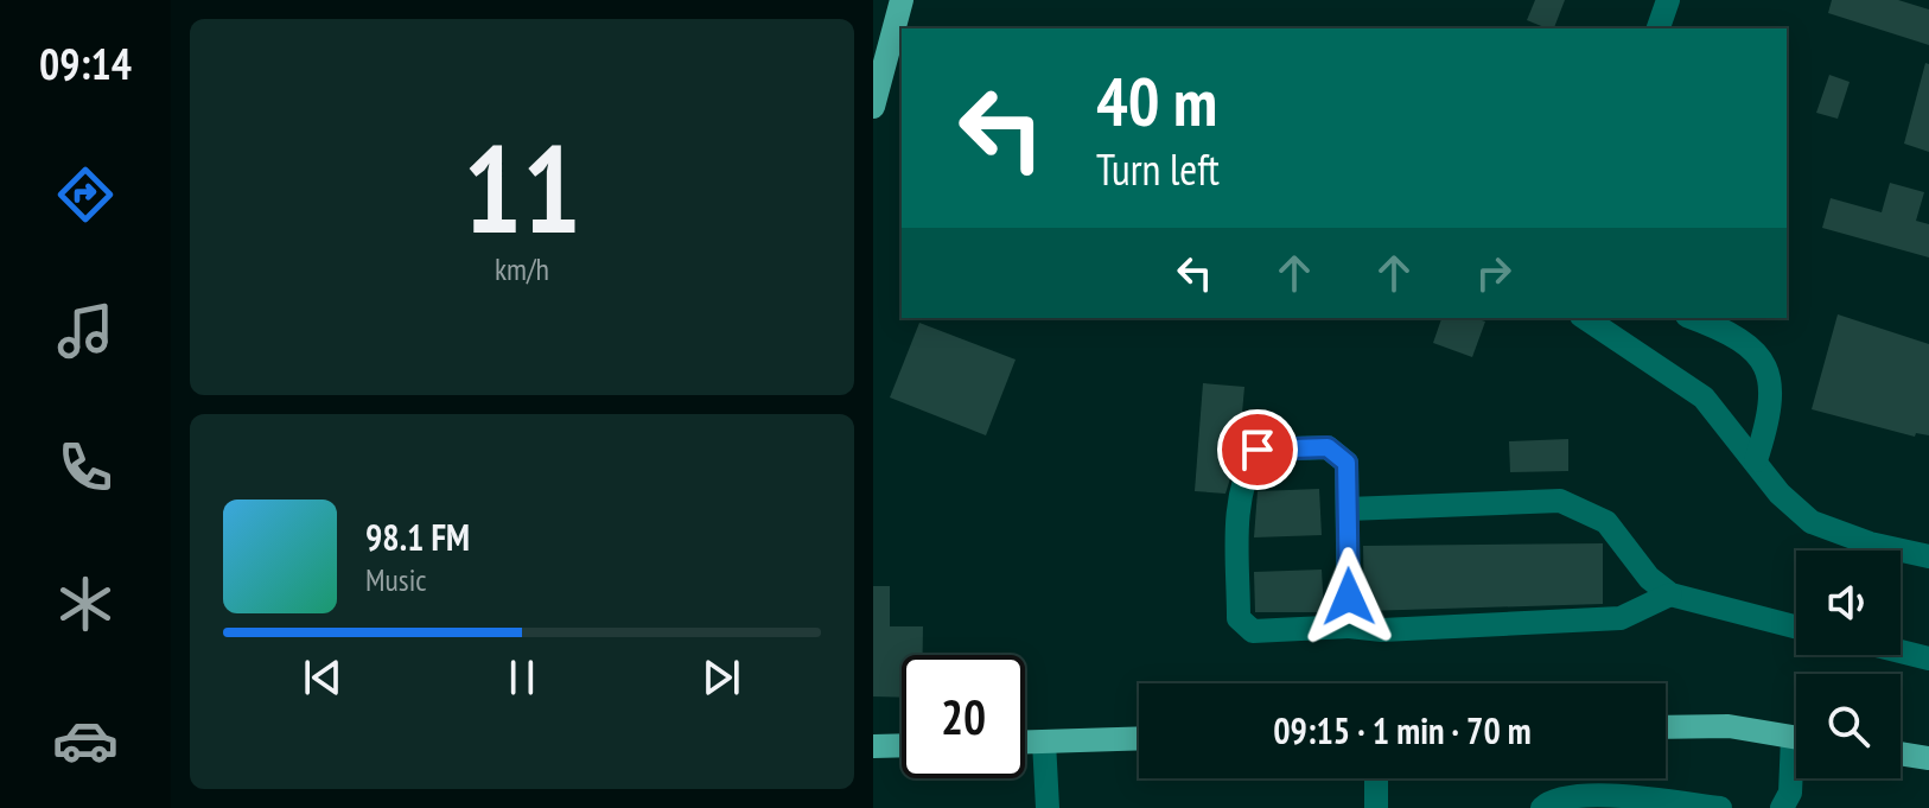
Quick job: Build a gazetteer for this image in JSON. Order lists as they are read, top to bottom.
{
  "page": {
    "tabs": "09:14",
    "tile": ["11", "km/h"],
    "turn": ["40 m", "Turn left"],
    "song": ["98.1 FM", "Music"],
    "limit": "20",
    "trip": "09:15 · 1 min · 70 m"
  }
}
